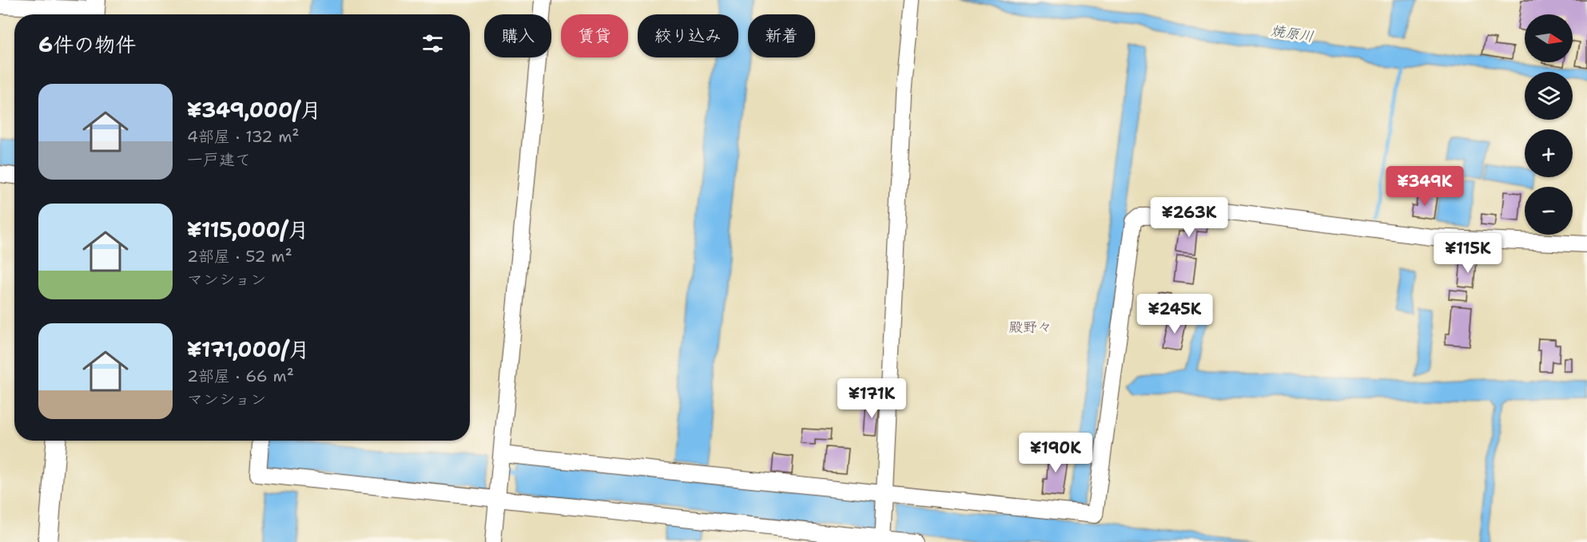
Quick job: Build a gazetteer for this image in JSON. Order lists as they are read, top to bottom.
{
  "districts": ["殿野々"],
  "water": ["焼原川"],
  "north": "right",
  "page": {
    "map_buttons": ["+", "−"],
    "chip": [
      "購入",
      "賃貸",
      "絞り込み",
      "新着"
    ],
    "heading": "6件の物件",
    "list": [
      {
        "name": "¥349,000/月",
        "note": "4部屋 · 132 m² · 一戸建て"
      },
      {
        "name": "¥115,000/月",
        "note": "2部屋 · 52 m² · マンション"
      },
      {
        "name": "¥171,000/月",
        "note": "2部屋 · 66 m² · マンション"
      }
    ],
    "price": [
      "¥349K",
      "¥263K",
      "¥115K",
      "¥245K",
      "¥171K",
      "¥190K"
    ]
  }
}
